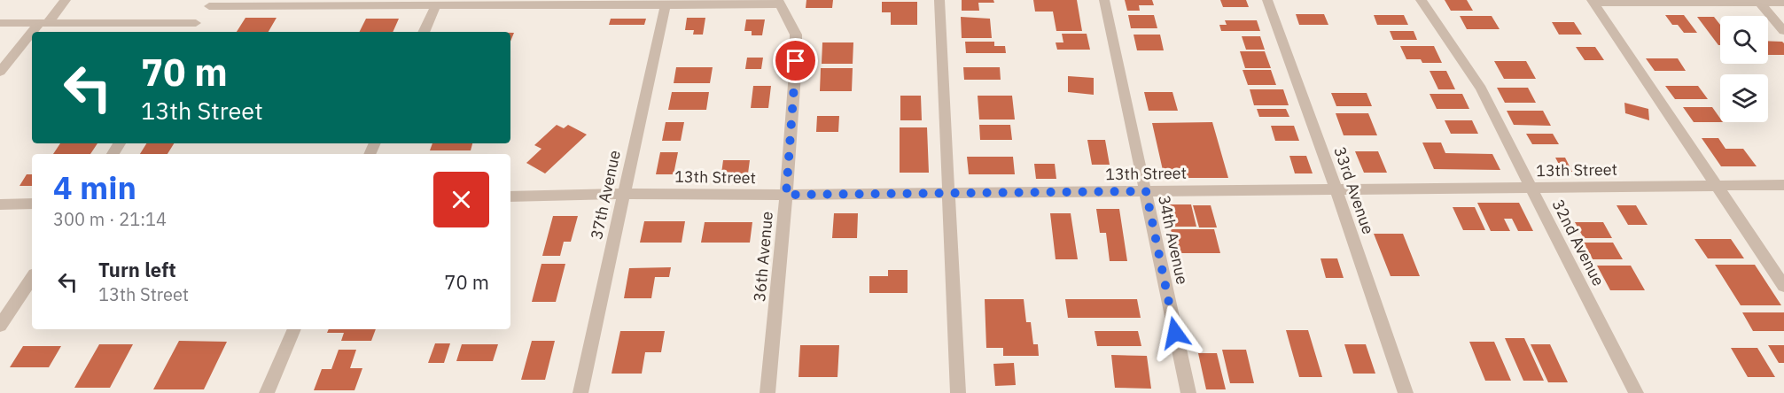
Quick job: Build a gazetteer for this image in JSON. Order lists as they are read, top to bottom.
{
  "streets": {
    "street": [
      "13th Street",
      "33rd Avenue",
      "37th Avenue",
      "34th Avenue",
      "32nd Avenue",
      "36th Avenue"
    ]
  },
  "crossings": [
    ["13th Street", "33rd Avenue"],
    ["13th Street", "37th Avenue"],
    ["13th Street", "34th Avenue"],
    ["13th Street", "32nd Avenue"],
    ["13th Street", "36th Avenue"]
  ],
  "page": {
    "turn": ["70 m", "13th Street"],
    "heading": ["4 min", "300 m · 21:14"],
    "list": [
      {
        "name": "Turn left",
        "note": "13th Street",
        "value": "70 m"
      }
    ]
  }
}
